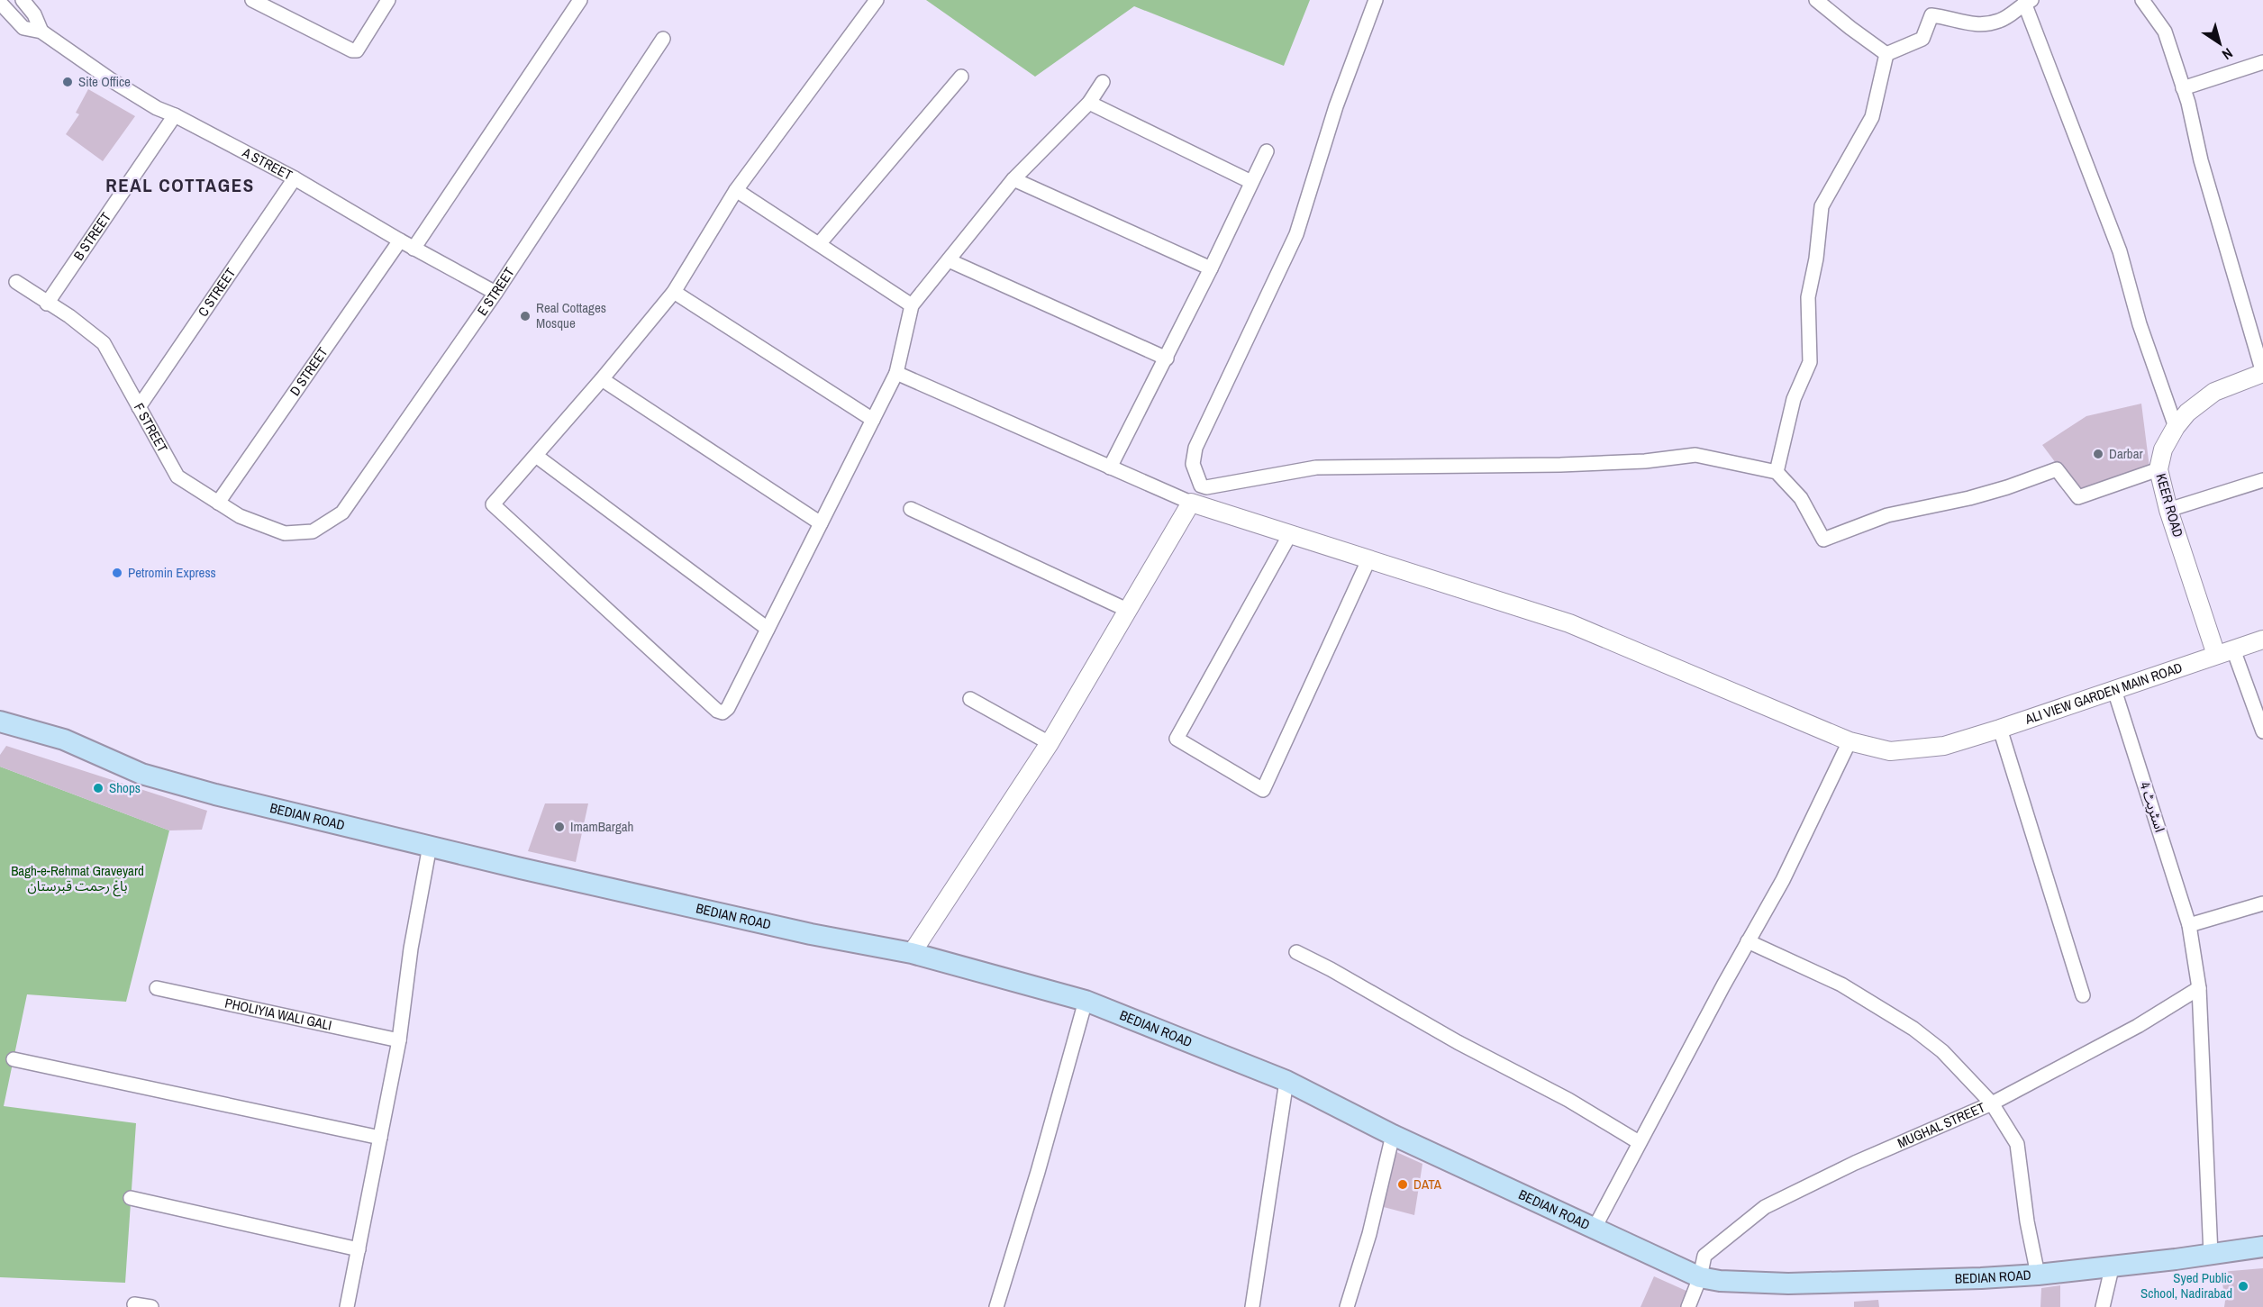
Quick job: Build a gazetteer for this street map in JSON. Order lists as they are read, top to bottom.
{
  "streets": {
    "main road": ["BEDIAN ROAD"],
    "street": [
      "A STREET",
      "B STREET",
      "E STREET",
      "C STREET",
      "D STREET",
      "F STREET",
      "KEER ROAD",
      "ALI VIEW GARDEN MAIN ROAD",
      "اسٹریٹ 4",
      "PHOLIYIA WALI GALI",
      "MUGHAL STREET"
    ]
  },
  "crossings": [
    ["A STREET", "B STREET"],
    ["A STREET", "E STREET"],
    ["A STREET", "C STREET"],
    ["A STREET", "D STREET"],
    ["B STREET", "F STREET"],
    ["E STREET", "F STREET"],
    ["C STREET", "F STREET"],
    ["D STREET", "F STREET"],
    ["KEER ROAD", "ALI VIEW GARDEN MAIN ROAD"],
    ["ALI VIEW GARDEN MAIN ROAD", "اسٹریٹ 4"],
    ["اسٹریٹ 4", "BEDIAN ROAD"],
    ["اسٹریٹ 4", "MUGHAL STREET"],
    ["BEDIAN ROAD", "MUGHAL STREET"]
  ],
  "districts": ["REAL COTTAGES"],
  "parks": ["Bagh-e-Rehmat Graveyard باغ رحمت قبرستان"],
  "places": [
    "Site Office",
    "Real Cottages Mosque",
    "Darbar",
    "Petromin Express",
    "Shops",
    "ImamBargah",
    "DATA",
    "Syed Public School, Nadirabad"
  ],
  "north": "bottom right"
}
